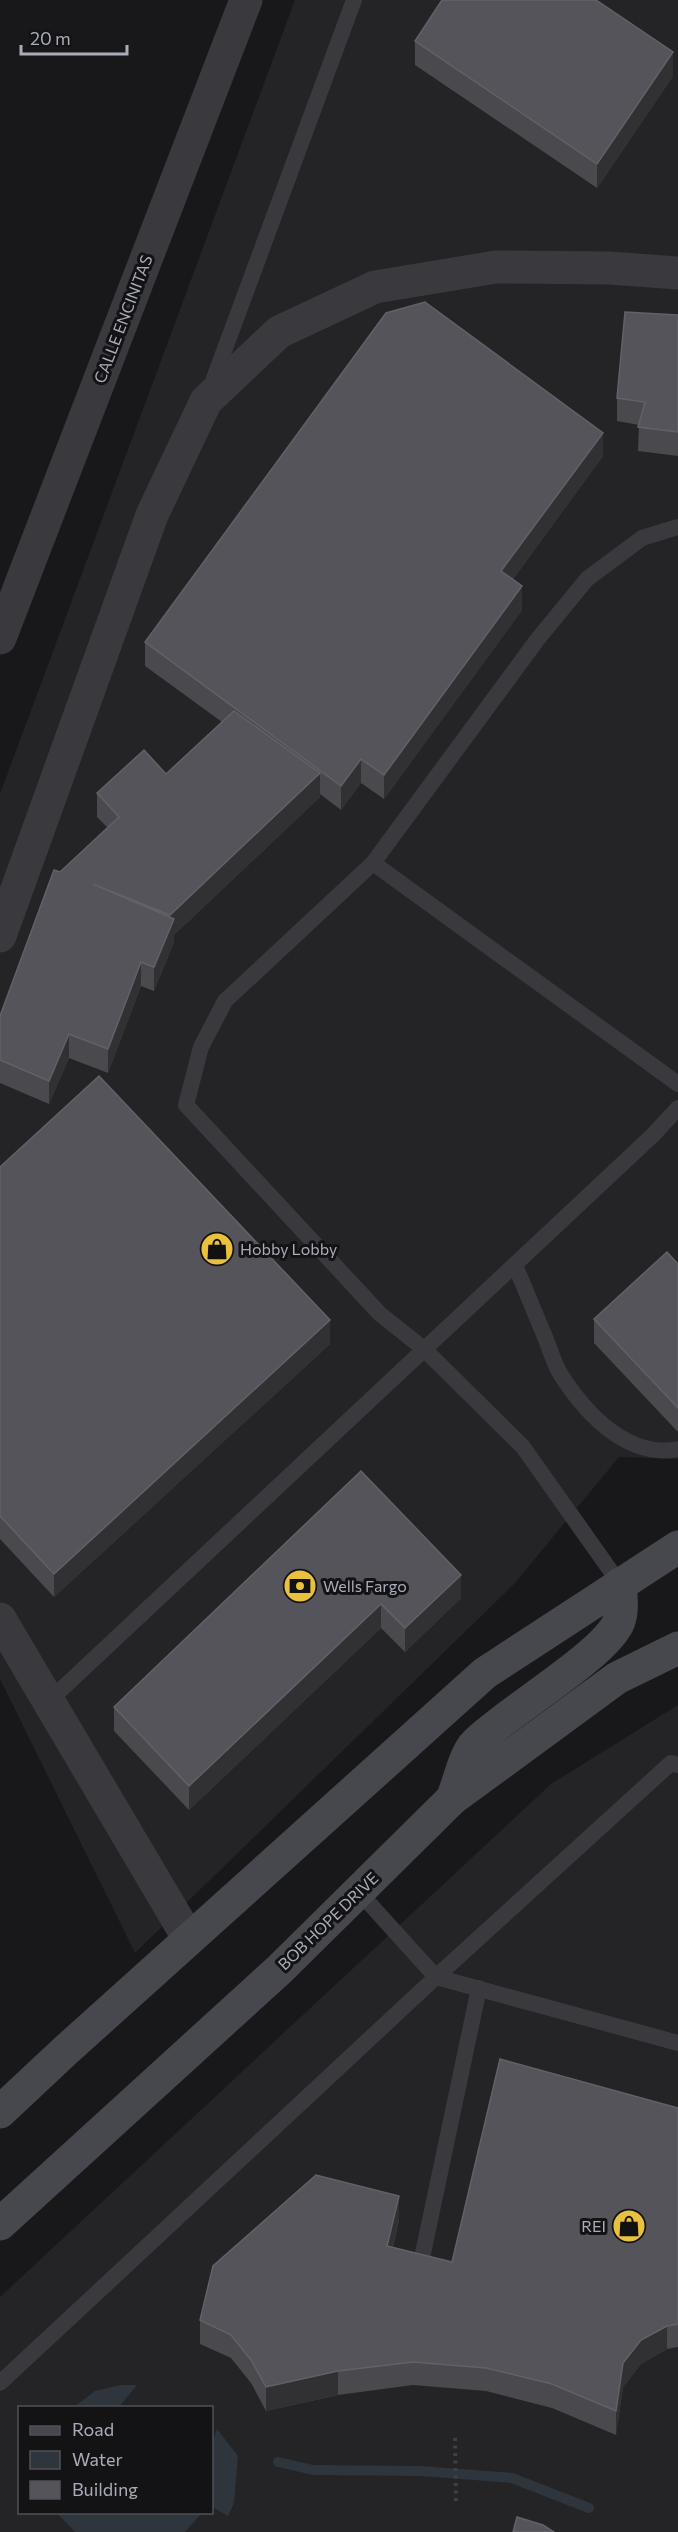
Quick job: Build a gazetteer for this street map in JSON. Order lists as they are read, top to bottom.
{
  "streets": {
    "main road": ["BOB HOPE DRIVE"],
    "street": ["CALLE ENCINITAS"]
  },
  "places": {
    "shop": ["Hobby Lobby", "REI"],
    "bank": ["Wells Fargo"]
  },
  "legend": ["Road", "Water", "Building"],
  "scale_bar": "20 m"
}
